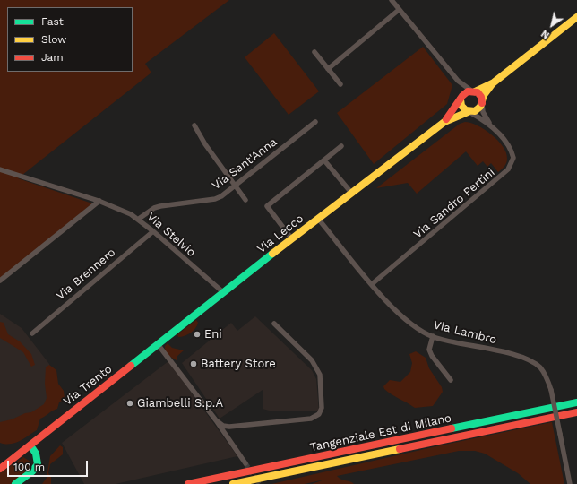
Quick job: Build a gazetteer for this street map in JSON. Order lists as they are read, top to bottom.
{
  "streets": {
    "main road": ["Via Lecco", "Via Trento", "Tangenziale Est di Milano"],
    "street": [
      "Via Sant'Anna",
      "Via Sandro Pertini",
      "Via Stelvio",
      "Via Brennero",
      "Via Lambro"
    ]
  },
  "crossings": [
    ["Via Sant'Anna", "Via Stelvio"],
    ["Via Sandro Pertini", "Via Lambro"],
    ["Via Lecco", "Via Stelvio"],
    ["Via Lecco", "Via Lambro"],
    ["Via Lecco", "Via Trento"],
    ["Via Stelvio", "Via Brennero"],
    ["Via Stelvio", "Via Trento"]
  ],
  "places": ["Eni", "Battery Store", "Giambelli S.p.A"],
  "legend": ["Fast", "Slow", "Jam"],
  "scale_bar": "100 m",
  "north": "bottom left"
}
